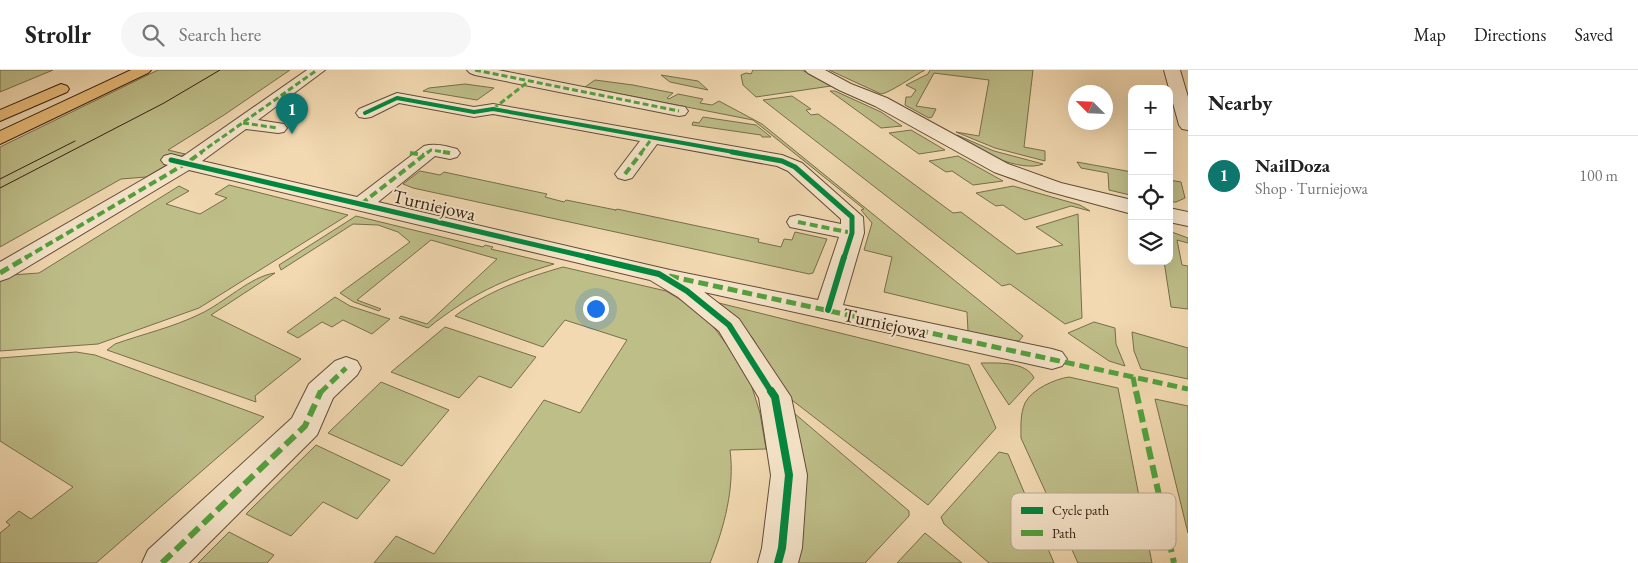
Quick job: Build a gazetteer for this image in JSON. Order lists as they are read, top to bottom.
{
  "streets": {
    "street": ["Turniejowa"]
  },
  "legend": ["Cycle path", "Path"],
  "north": "top left",
  "page": {
    "header": "Strollr",
    "search": "Search here",
    "nav": ["Map", "Directions", "Saved"],
    "heading": "Nearby",
    "map_buttons": ["+", "−"],
    "pins": "1",
    "list": [
      {
        "mark": "1",
        "name": "NailDoza",
        "note": "Shop · Turniejowa",
        "value": "100 m"
      }
    ]
  }
}
